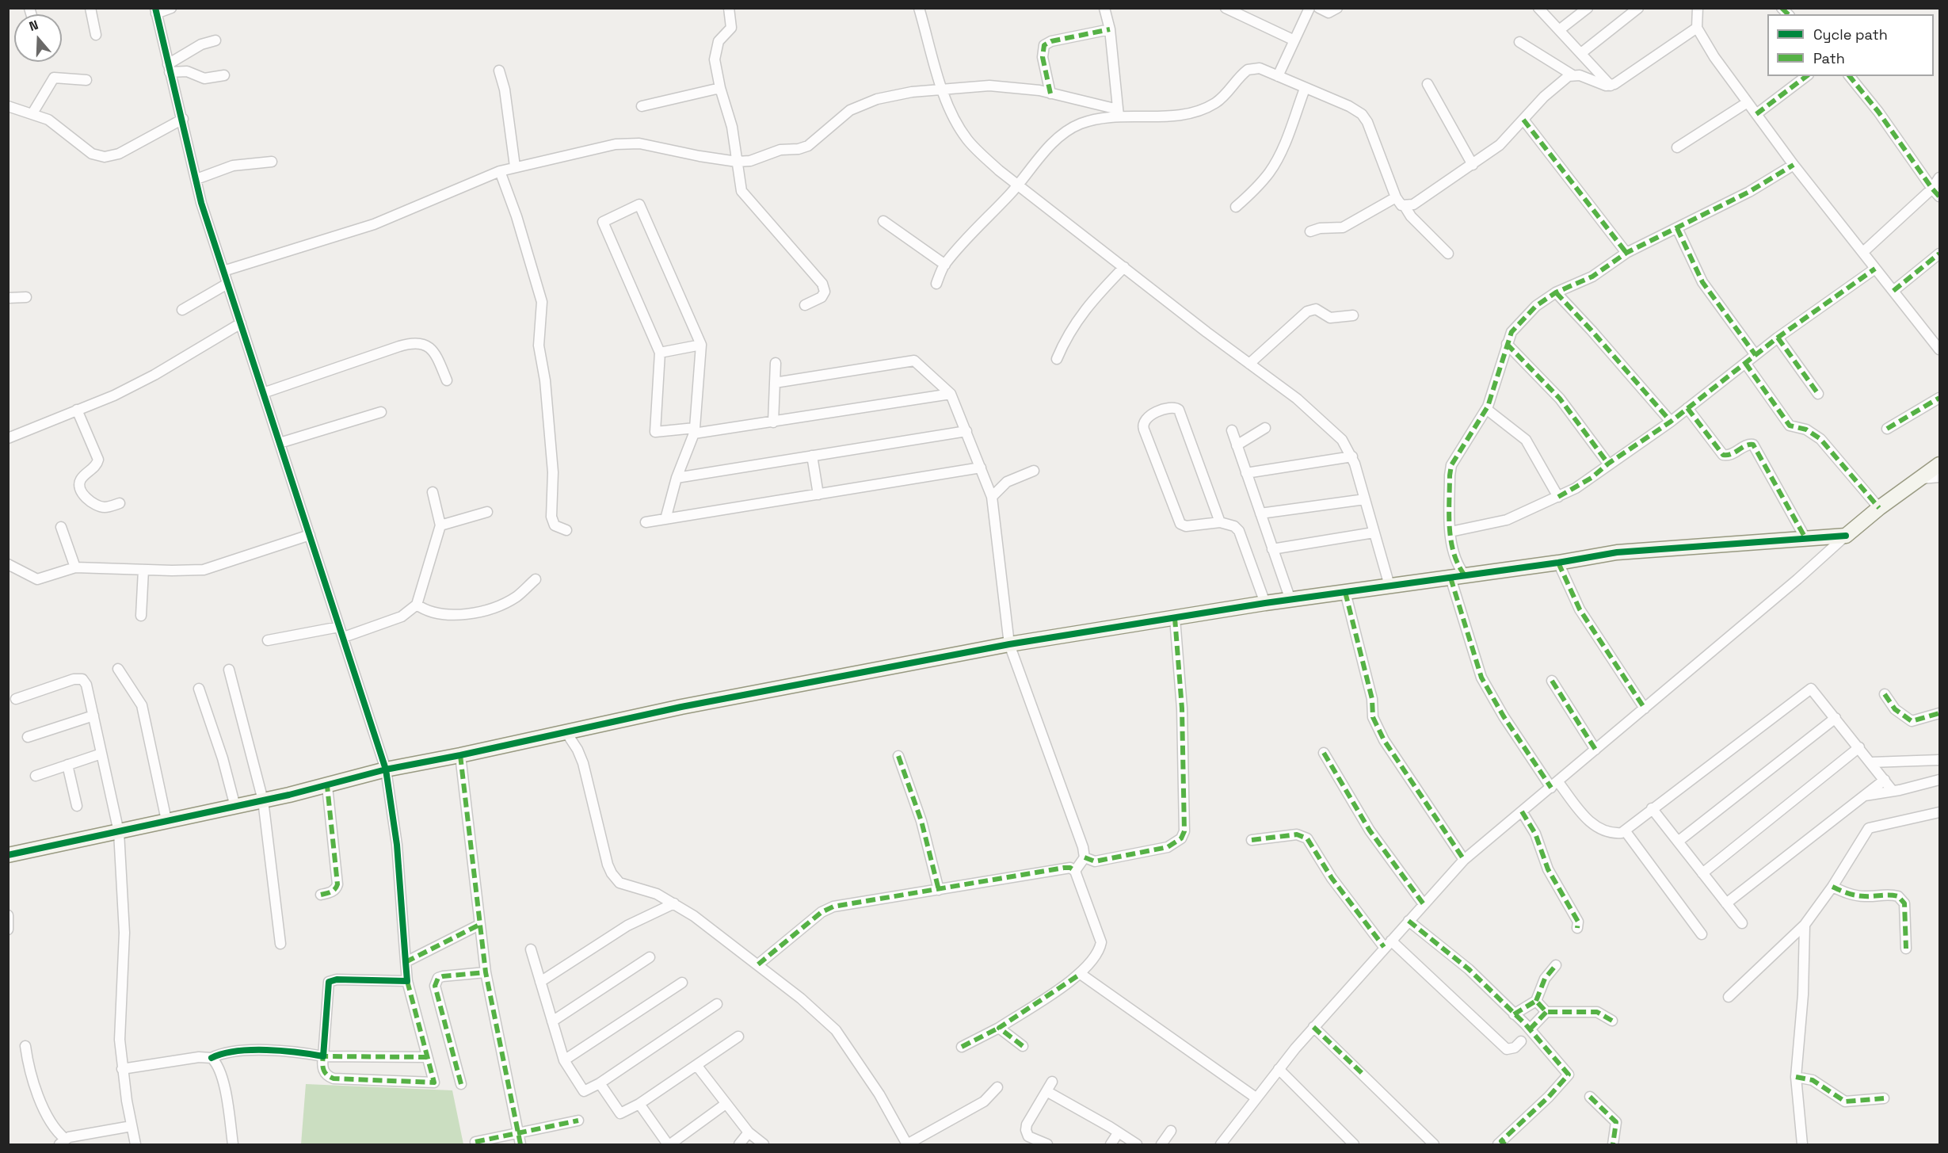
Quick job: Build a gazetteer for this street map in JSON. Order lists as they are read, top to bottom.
{
  "legend": ["Cycle path", "Path"],
  "north": "top"
}
